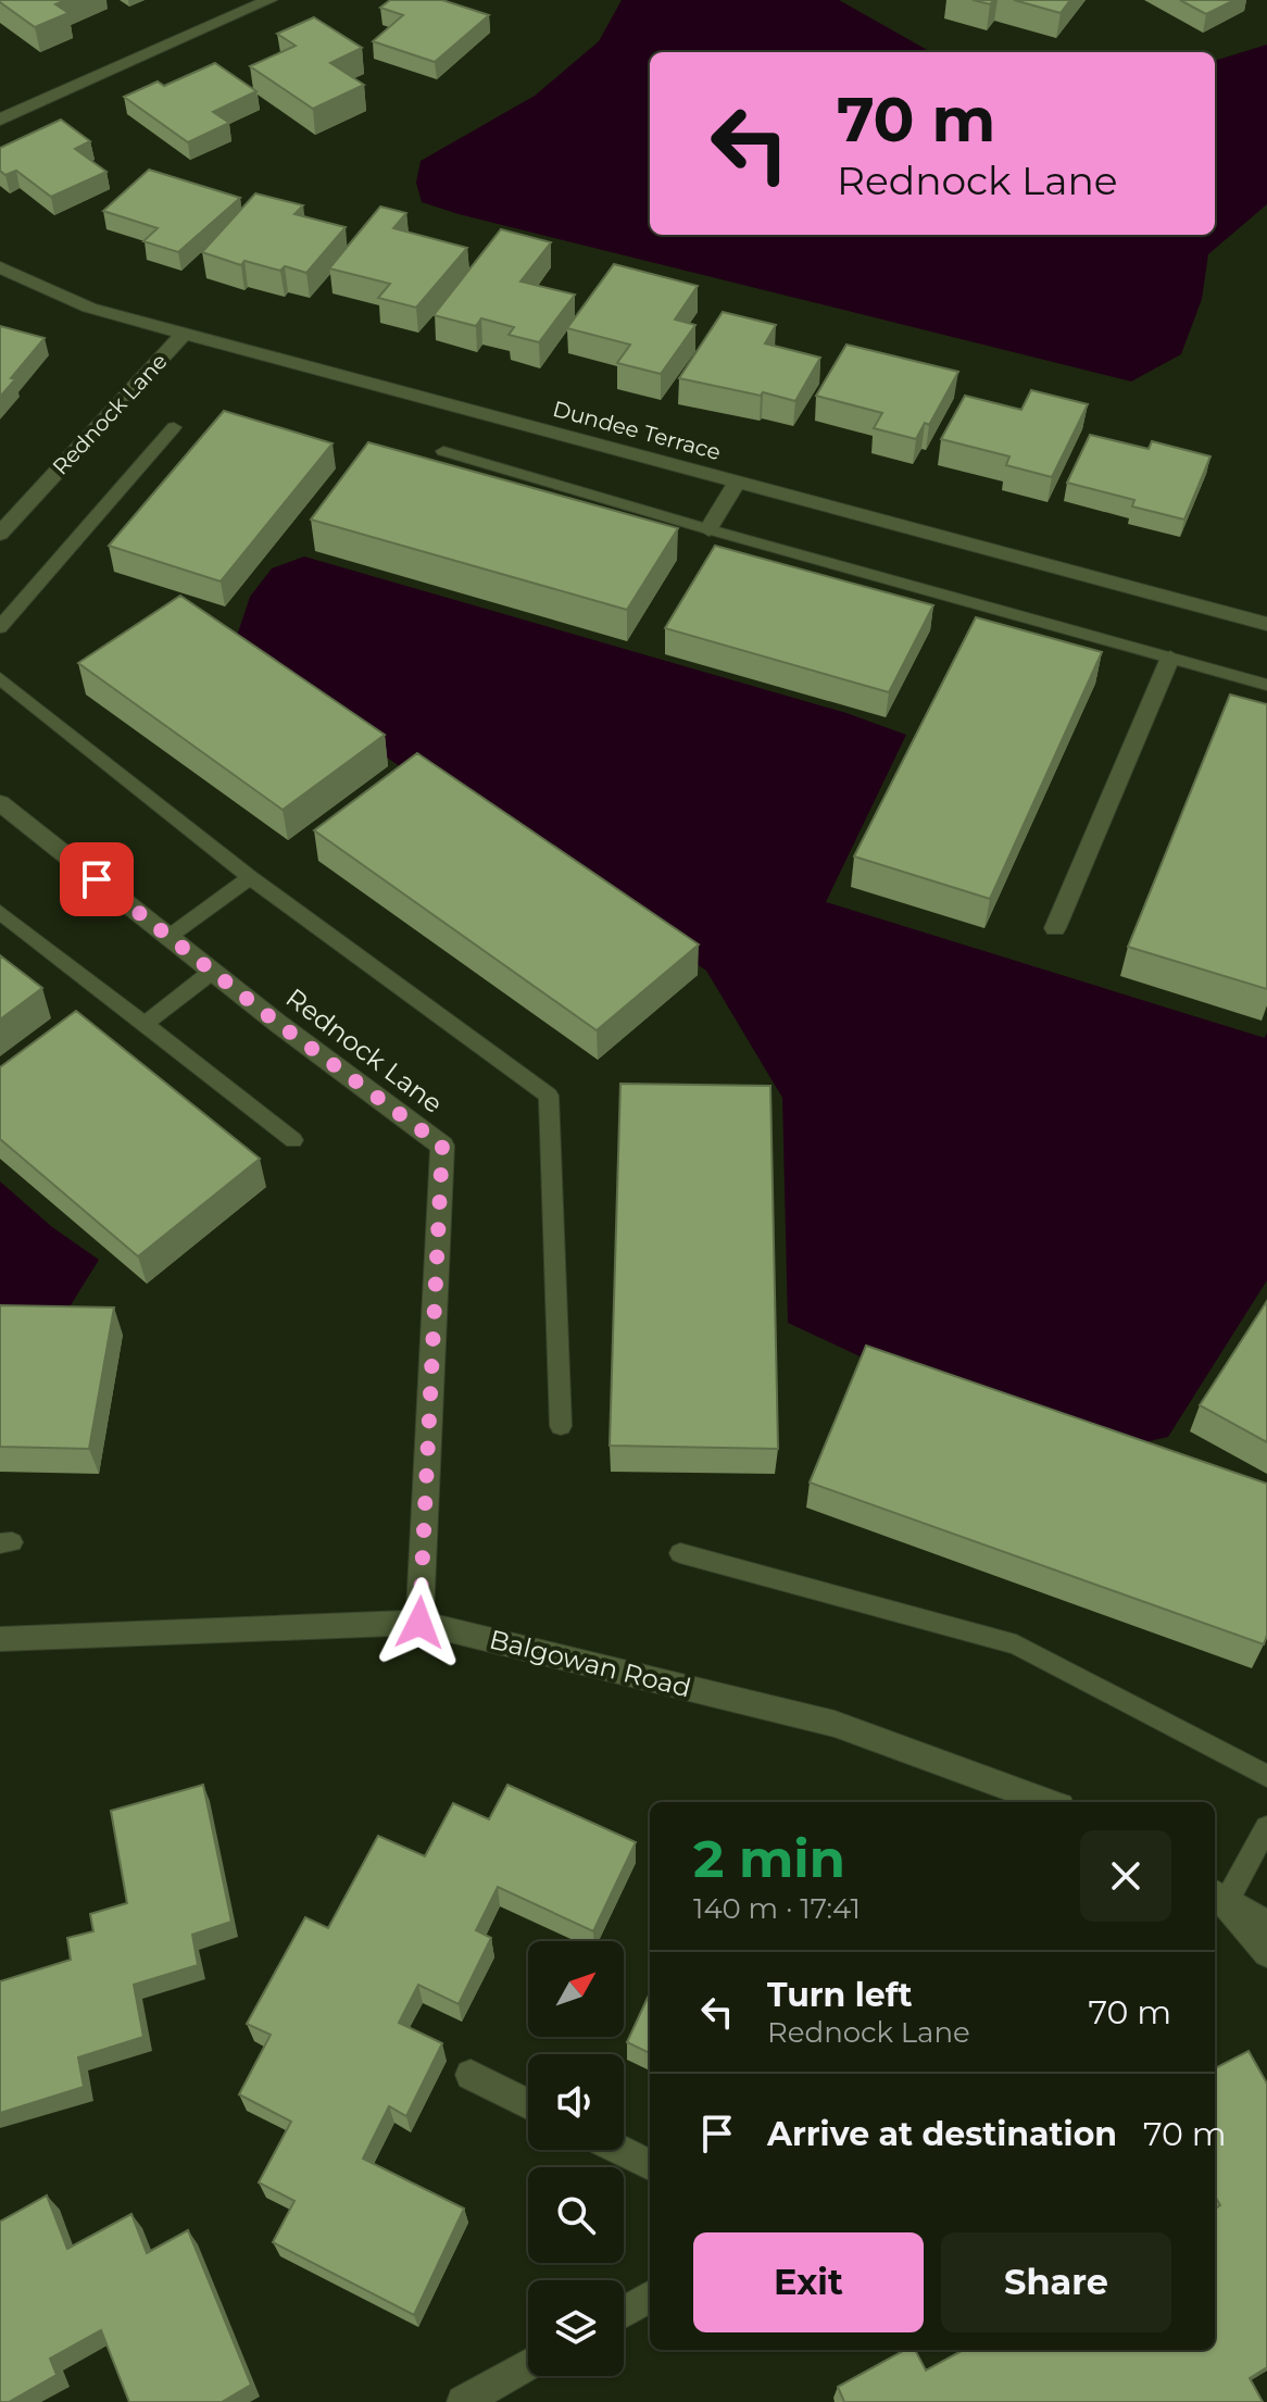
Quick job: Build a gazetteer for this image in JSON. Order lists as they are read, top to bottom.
{
  "streets": {
    "street": ["Rednock Lane", "Dundee Terrace", "Balgowan Road"]
  },
  "crossings": [
    ["Rednock Lane", "Dundee Terrace"],
    ["Rednock Lane", "Balgowan Road"]
  ],
  "north": "top right",
  "page": {
    "turn": ["70 m", "Rednock Lane"],
    "heading": ["2 min", "140 m · 17:41"],
    "list": [
      {
        "name": "Turn left",
        "note": "Rednock Lane",
        "value": "70 m"
      },
      {
        "name": "Arrive at destination",
        "value": "70 m"
      }
    ],
    "buttons": ["Exit", "Share"]
  }
}
